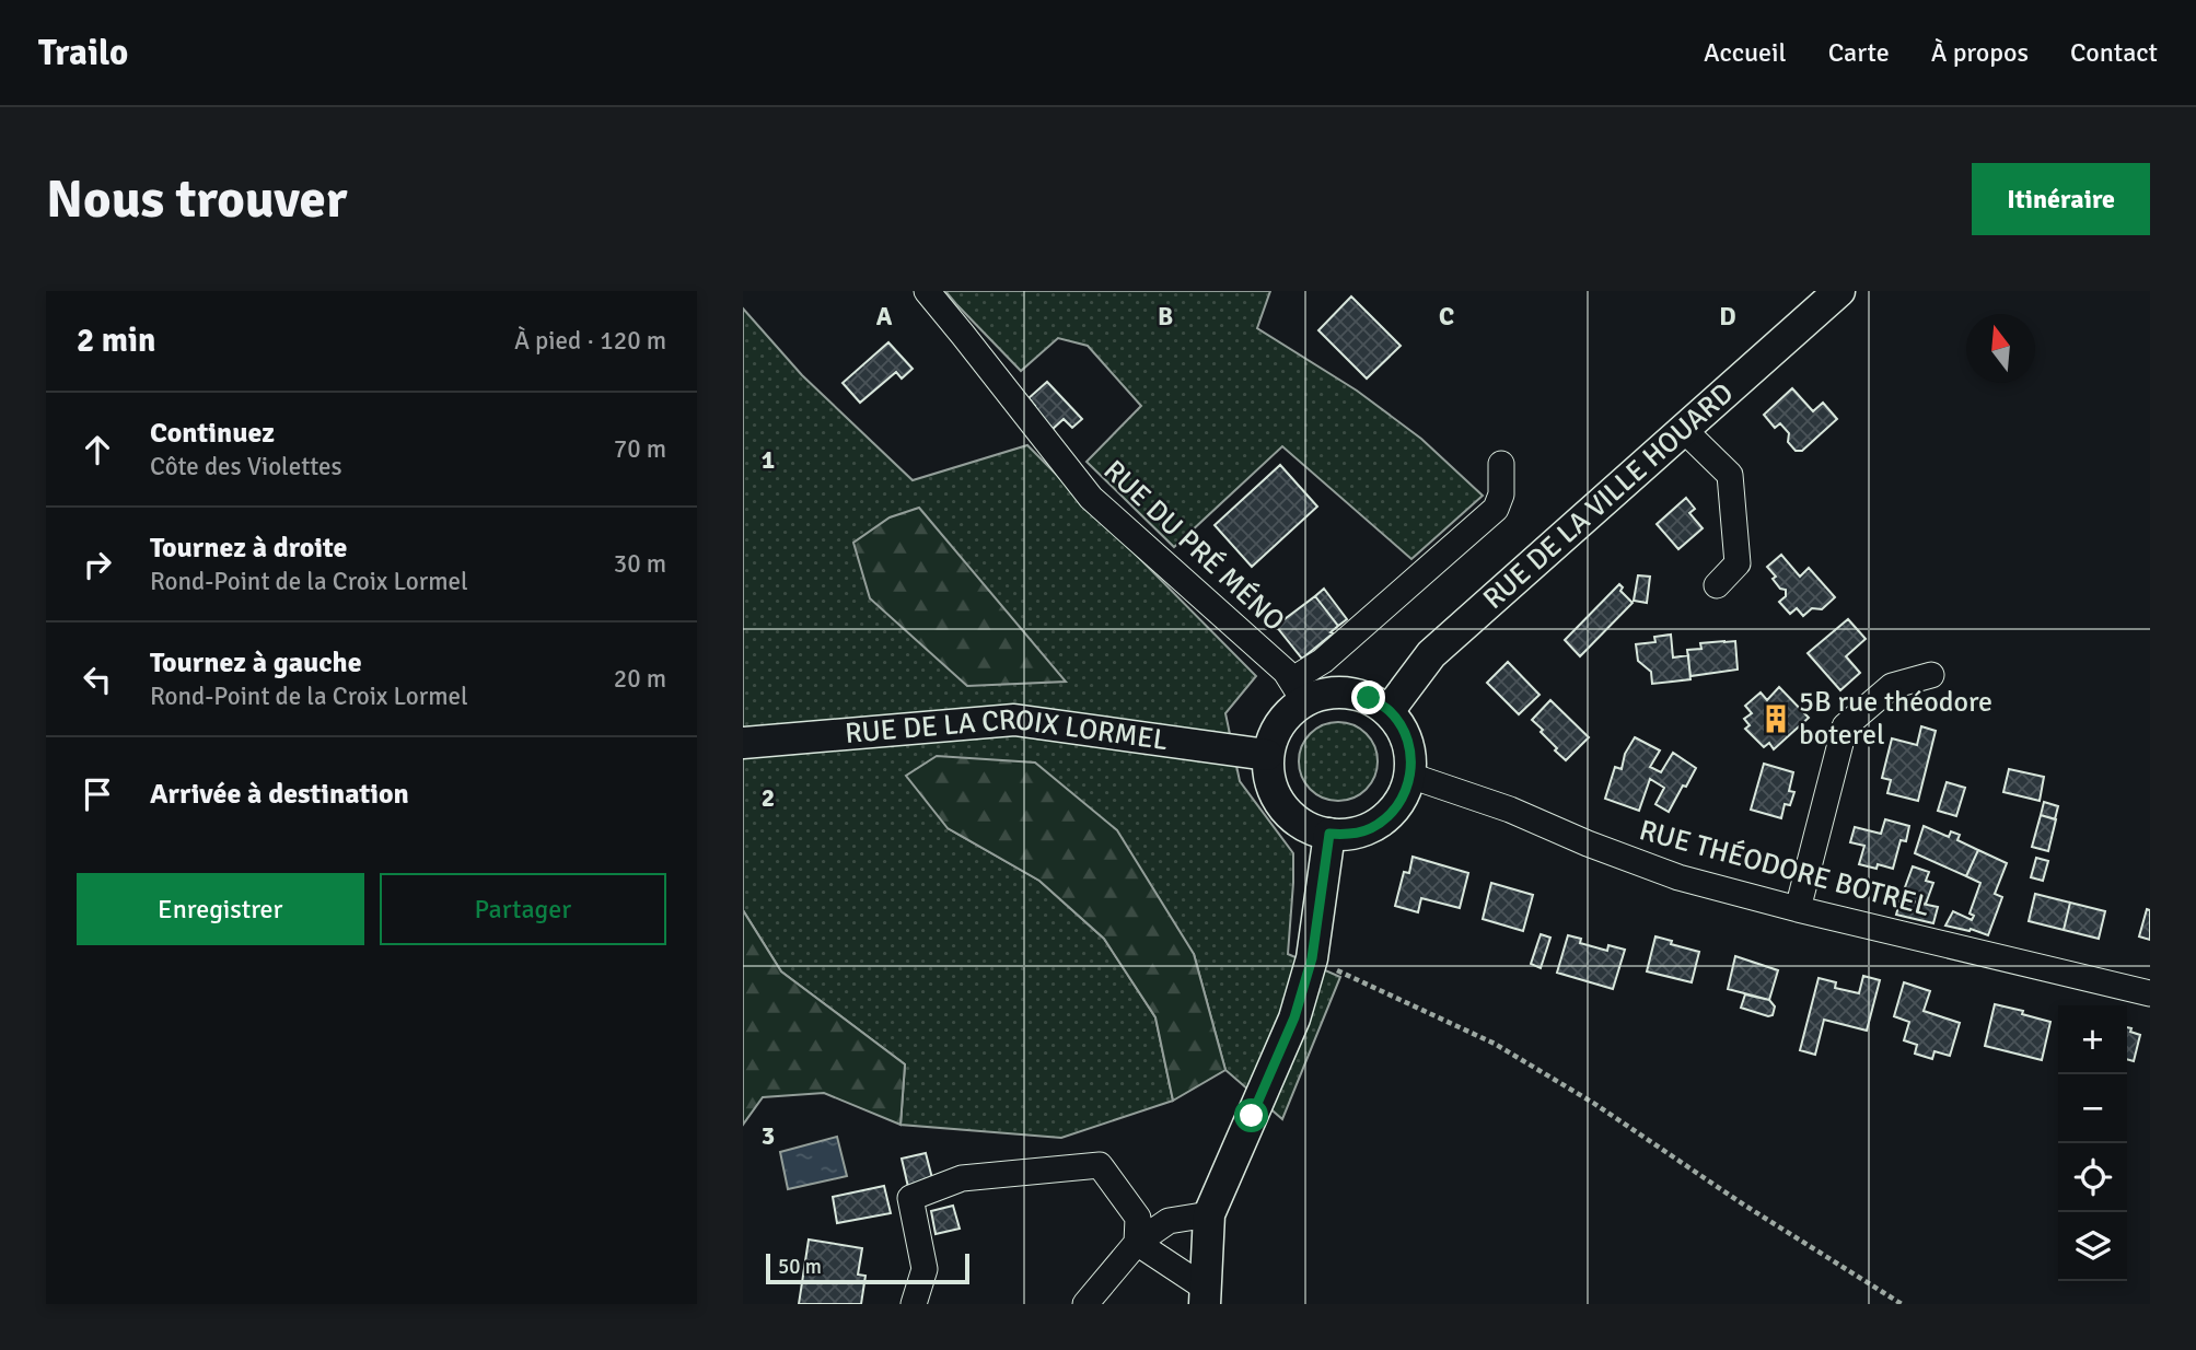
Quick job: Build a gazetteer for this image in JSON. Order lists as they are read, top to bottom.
{
  "streets": {
    "street": [
      "RUE DE LA VILLE HOUARD",
      "RUE DU PRÉ MÉNO",
      "RUE DE LA CROIX LORMEL",
      "RUE THÉODORE BOTREL"
    ]
  },
  "crossings": [
    ["RUE DE LA VILLE HOUARD", "RUE DU PRÉ MÉNO"],
    ["RUE DE LA VILLE HOUARD", "RUE DE LA CROIX LORMEL"],
    ["RUE DE LA VILLE HOUARD", "RUE THÉODORE BOTREL"],
    ["RUE DU PRÉ MÉNO", "RUE DE LA CROIX LORMEL"],
    ["RUE DU PRÉ MÉNO", "RUE THÉODORE BOTREL"],
    ["RUE DE LA CROIX LORMEL", "RUE THÉODORE BOTREL"]
  ],
  "places": {
    "building": ["5B rue théodore boterel"]
  },
  "scale_bar": "50 m",
  "north": "top",
  "page": {
    "header": "Trailo",
    "nav": [
      "Accueil",
      "Carte",
      "À propos",
      "Contact"
    ],
    "buttons": [
      "Itinéraire",
      ["Enregistrer", "Partager"]
    ],
    "title": "Nous trouver",
    "heading": ["2 min", "À pied · 120 m"],
    "list": [
      ["Continuez", "Côte des Violettes", "70 m"],
      ["Tournez à droite", "Rond-Point de la Croix Lormel", "30 m"],
      ["Tournez à gauche", "Rond-Point de la Croix Lormel", "20 m"],
      "Arrivée à destination"
    ],
    "map_buttons": ["+", "−"],
    "scale": "50 m"
  },
  "grid": {
    "columns": [
      "A",
      "B",
      "C",
      "D"
    ],
    "rows": ["1", "2", "3"]
  }
}
